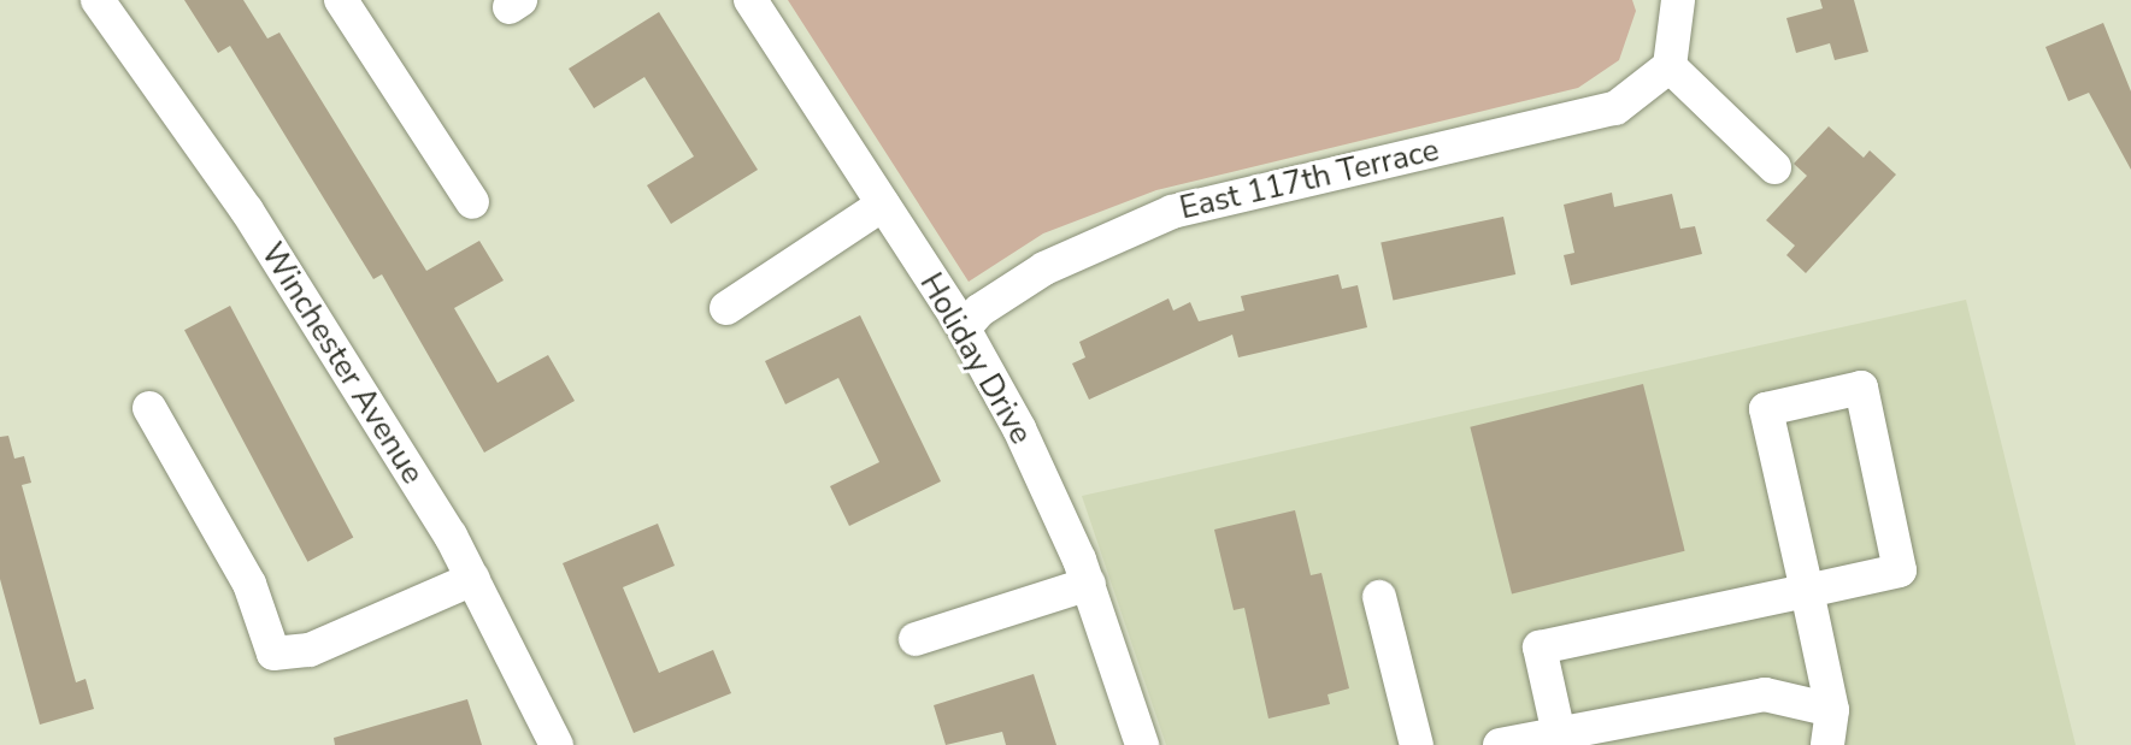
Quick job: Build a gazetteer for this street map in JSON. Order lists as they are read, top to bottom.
{
  "streets": {
    "street": ["East 117th Terrace", "Holiday Drive", "Winchester Avenue"]
  },
  "crossings": [
    ["East 117th Terrace", "Holiday Drive"]
  ]
}
